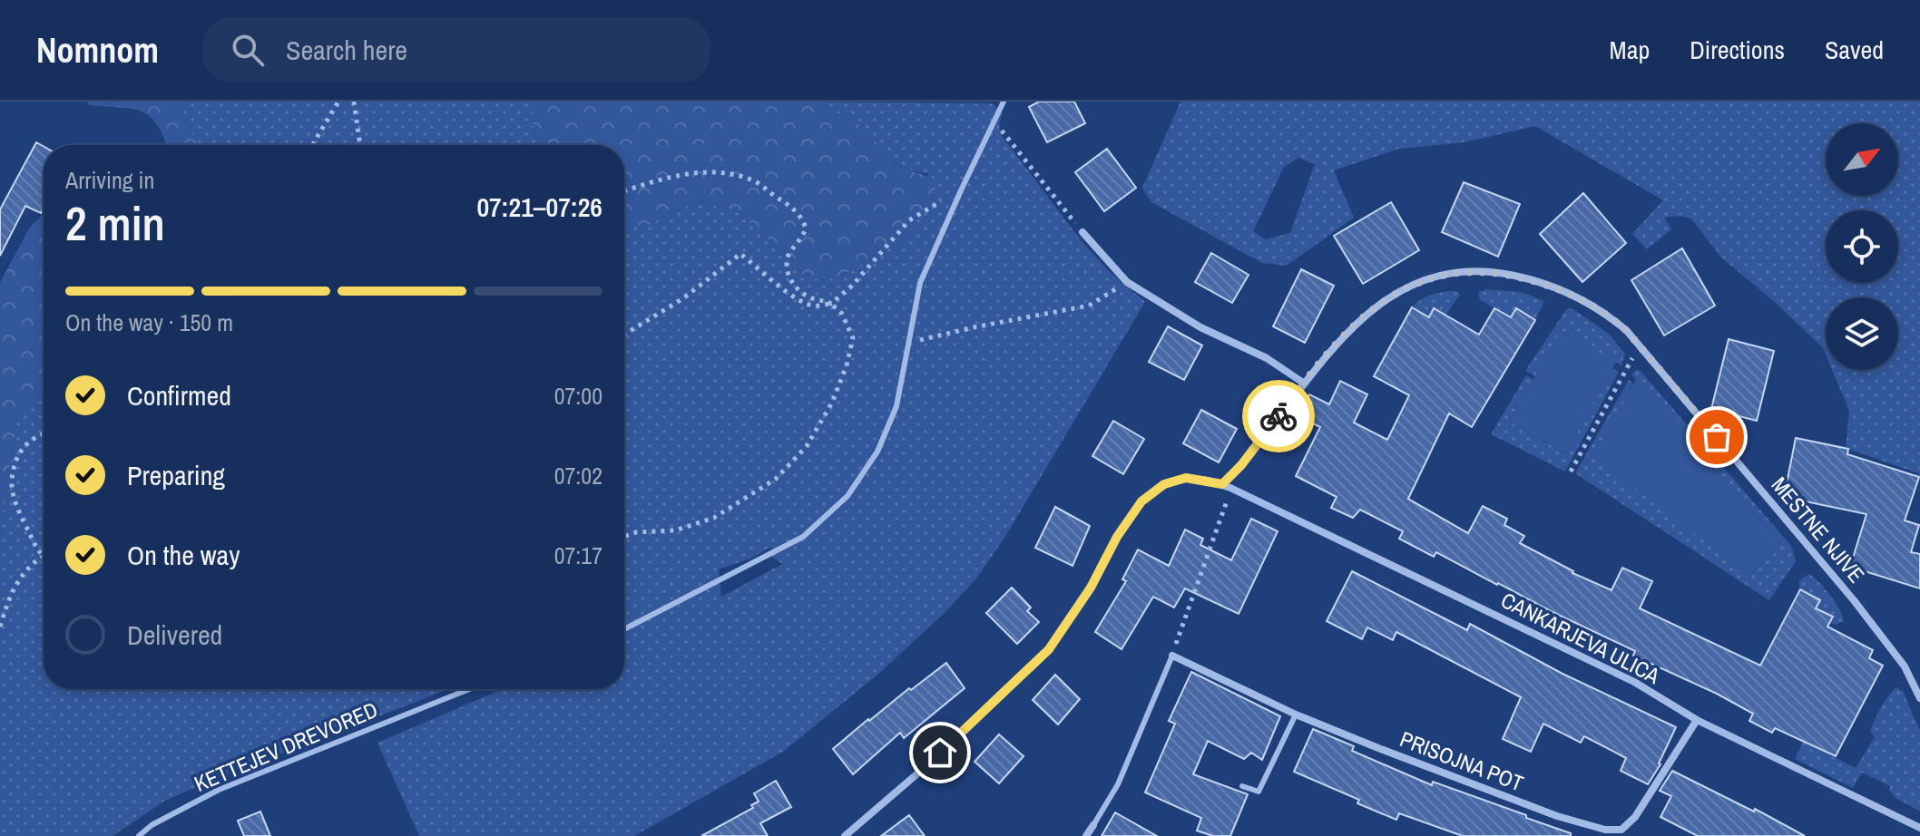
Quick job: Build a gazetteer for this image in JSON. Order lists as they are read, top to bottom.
{
  "streets": {
    "street": ["MESTNE NJIVE", "CANKARJEVA ULICA", "PRISOJNA POT"],
    "lane": ["KETTEJEV DREVORED"]
  },
  "crossings": [
    ["CANKARJEVA ULICA", "PRISOJNA POT"]
  ],
  "north": "top right",
  "page": {
    "header": "Nomnom",
    "search": "Search here",
    "nav": ["Map", "Directions", "Saved"],
    "heading": ["2 min", "Arriving in", "07:21–07:26"],
    "bar": "On the way · 150 m",
    "list": [
      ["Confirmed", "07:00"],
      ["Preparing", "07:02"],
      ["On the way", "07:17"],
      "Delivered"
    ]
  }
}
